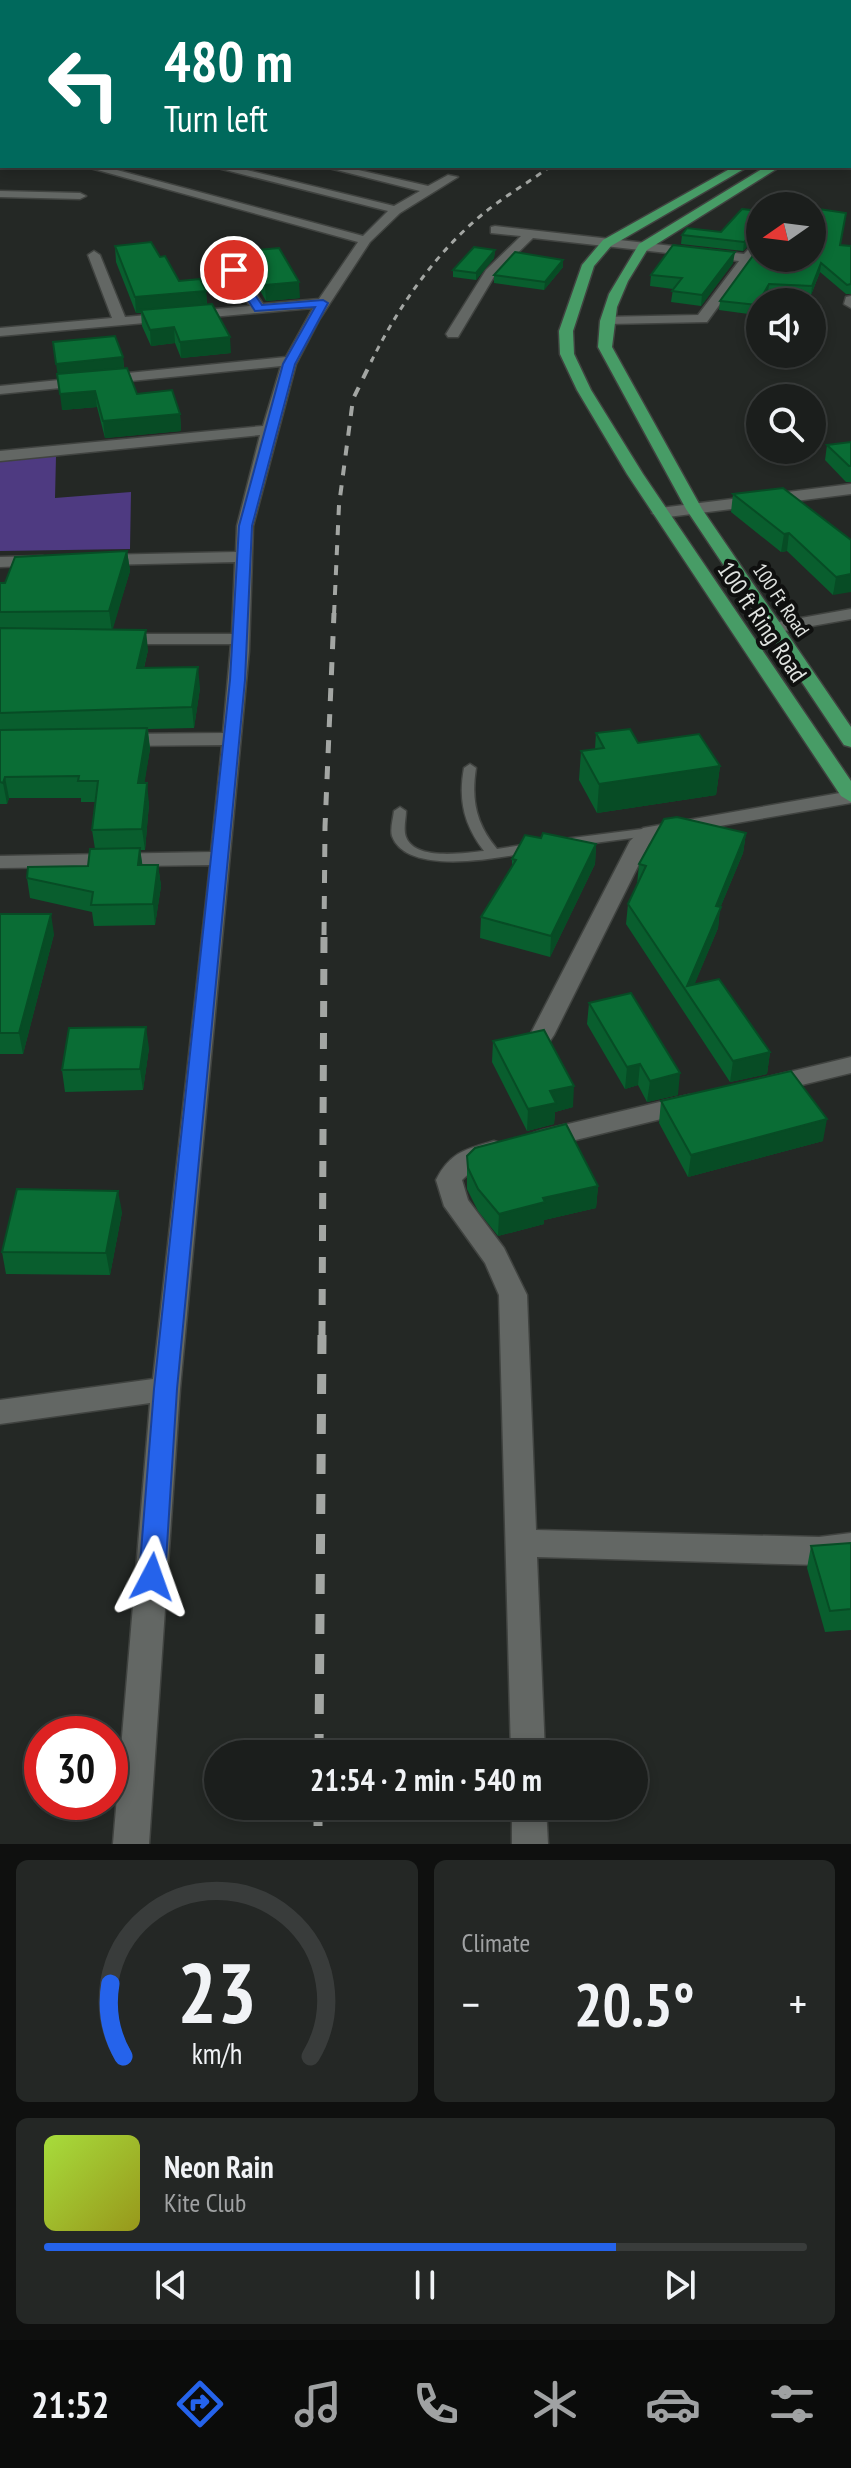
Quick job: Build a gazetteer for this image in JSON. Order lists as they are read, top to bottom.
{
  "streets": {
    "main road": ["100 Ft Road", "100 ft Ring Road"]
  },
  "north": "left",
  "page": {
    "turn": ["480 m", "Turn left"],
    "limit": "30",
    "trip": "21:54 · 2 min · 540 m",
    "tile": "Climate",
    "heat": ["−", "20.5°", "+"],
    "song": ["Neon Rain", "Kite Club"],
    "tabs": "21:52",
    "gauge": ["23", "km/h"]
  }
}
